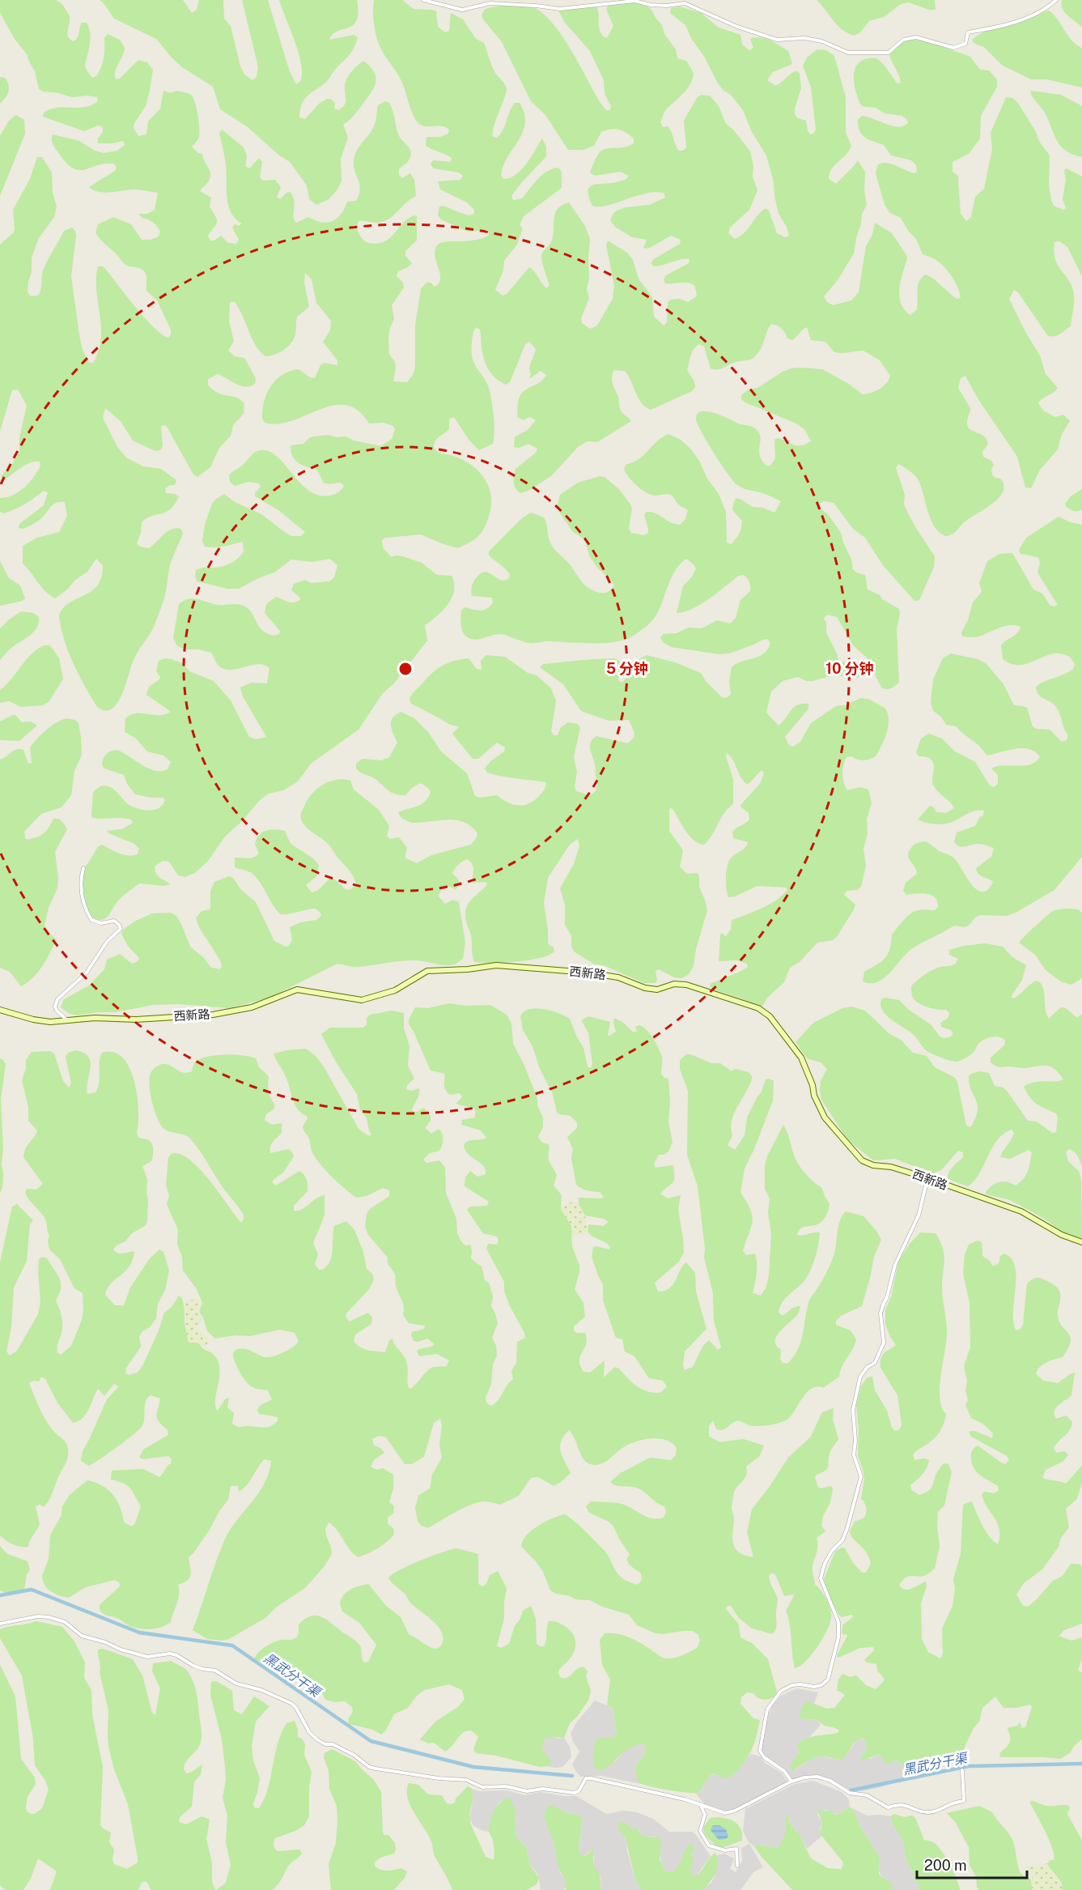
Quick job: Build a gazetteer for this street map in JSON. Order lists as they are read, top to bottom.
{
  "streets": {
    "street": ["西新路"]
  },
  "water": ["黑武分干渠"],
  "scale_bar": "200 m",
  "rings": ["5 分钟", "10 分钟"]
}
